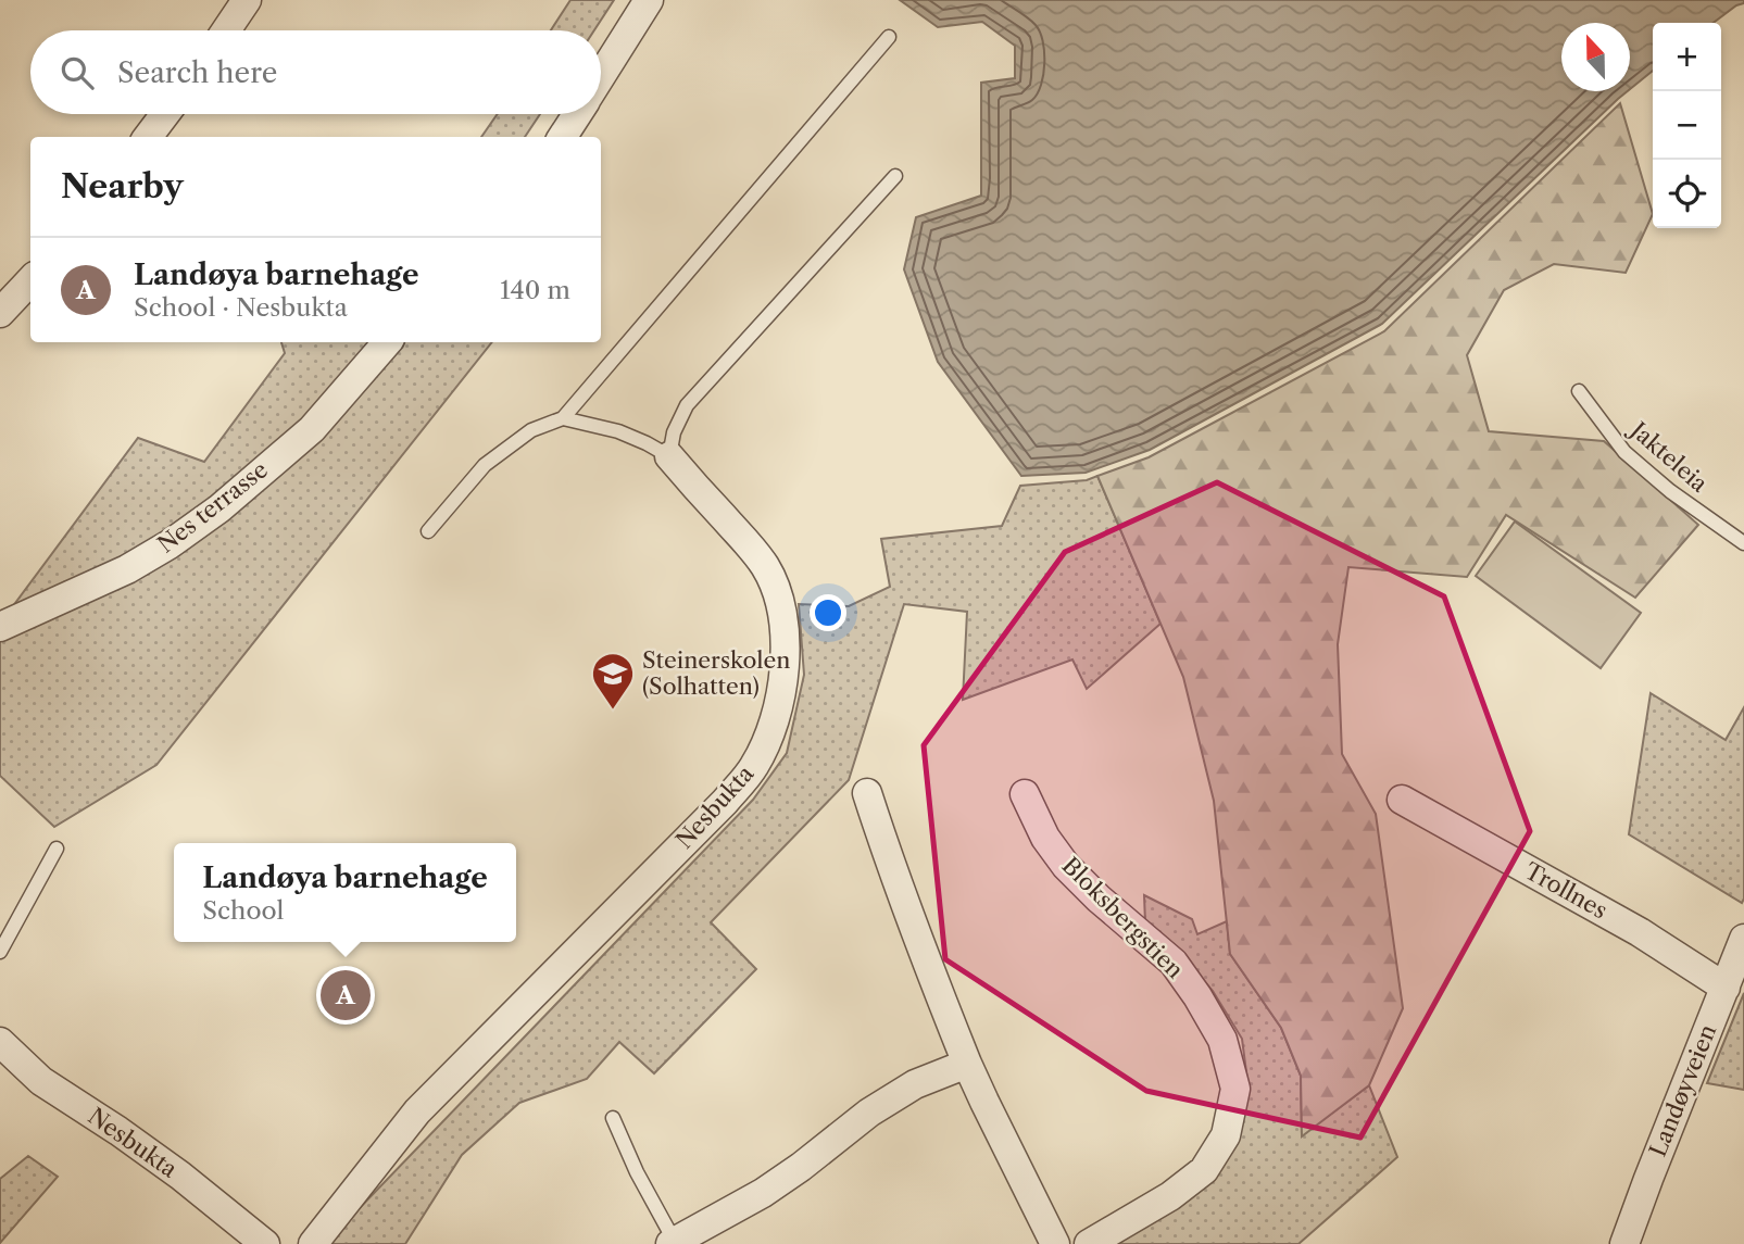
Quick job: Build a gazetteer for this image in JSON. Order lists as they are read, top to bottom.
{
  "streets": {
    "street": [
      "Nes terrasse",
      "Nesbukta",
      "Trollnes",
      "Bloksbergstien",
      "Landøyveien"
    ],
    "lane": ["Jakteleia"]
  },
  "crossings": [
    ["Trollnes", "Landøyveien"]
  ],
  "places": {
    "school or university": ["Steinerskolen (Solhatten)"]
  },
  "north": "top",
  "page": {
    "map_buttons": ["+", "−"],
    "search": "Search here",
    "heading": "Nearby",
    "list": [
      {
        "mark": "A",
        "name": "Landøya barnehage",
        "note": "School · Nesbukta",
        "value": "140 m"
      }
    ],
    "popup": ["Landøya barnehage", "School"],
    "pins": "A"
  }
}
